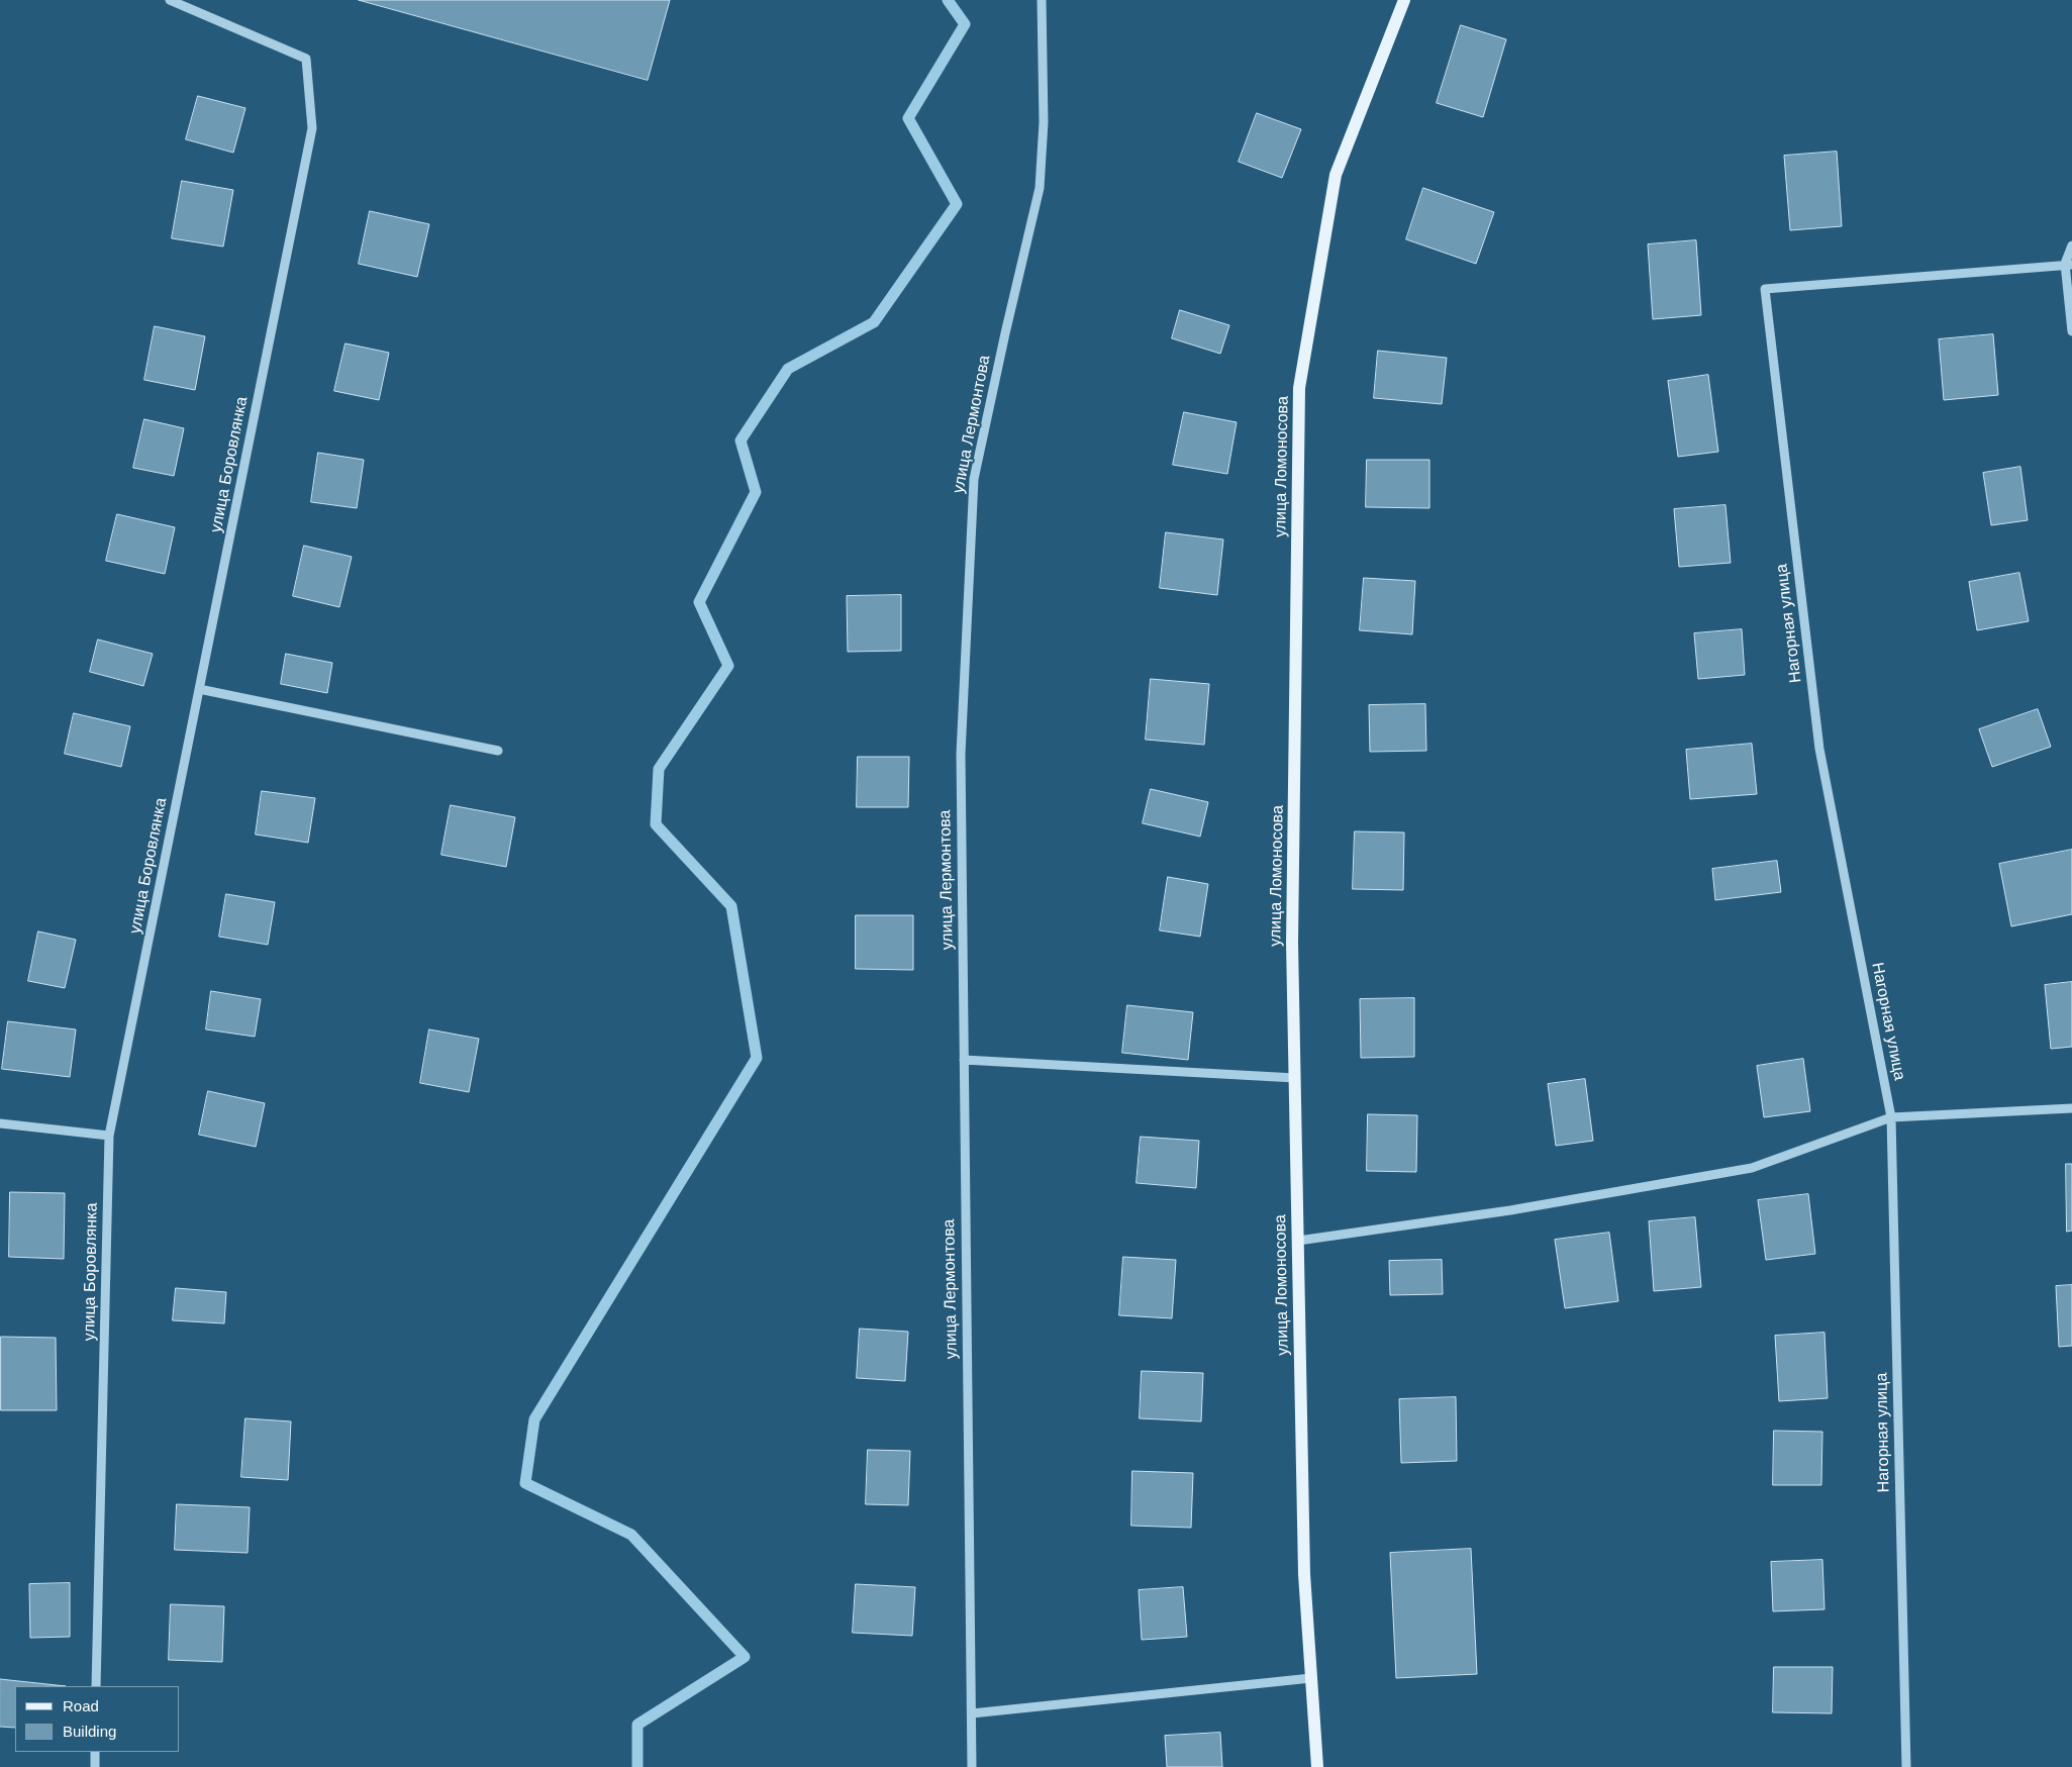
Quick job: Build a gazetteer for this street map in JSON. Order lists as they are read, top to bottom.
{
  "streets": {
    "main road": ["улица Ломоносова"],
    "street": ["улица Лермонтова", "улица Боровлянка", "Нагорная улица"]
  },
  "legend": ["Road", "Building"]
}
